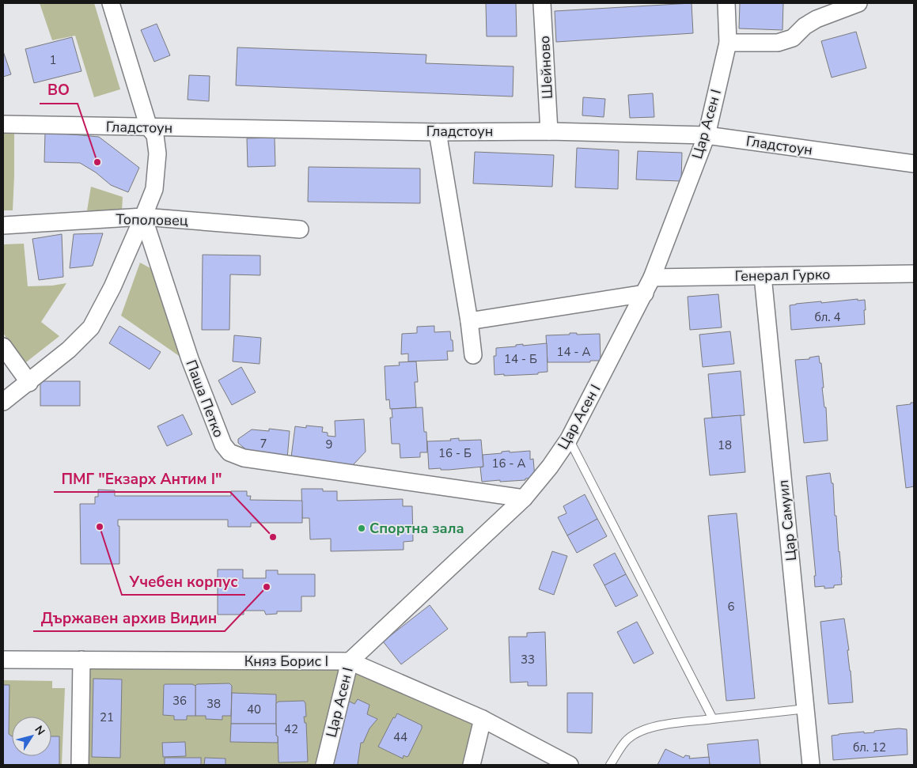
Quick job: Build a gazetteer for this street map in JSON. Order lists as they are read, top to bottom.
{
  "streets": {
    "street": [
      "Шейново",
      "Цар Асен I",
      "Гладстоун",
      "Тополовец",
      "Генерал Гурко",
      "Паша Петко",
      "Цар Самуил",
      "Княз Борис I"
    ]
  },
  "crossings": [
    ["Шейново", "Гладстоун"],
    ["Цар Асен I", "Гладстоун"],
    ["Цар Асен I", "Генерал Гурко"],
    ["Цар Асен I", "Паша Петко"],
    ["Цар Асен I", "Княз Борис I"],
    ["Тополовец", "Паша Петко"],
    ["Генерал Гурко", "Цар Самуил"]
  ],
  "places": [
    "ВО",
    "Учебен корпус",
    "Спортна зала",
    "ПМГ \"Екзарх Антим I\"",
    "Държавен архив Видин"
  ],
  "house_numbers": [
    "1",
    "бл. 4",
    "14 - А",
    "14 - Б",
    "7",
    "9",
    "18",
    "16 - Б",
    "16 - А",
    "6",
    "33",
    "36",
    "38",
    "40",
    "21",
    "42",
    "44",
    "бл. 12"
  ],
  "north": "top right"
}
